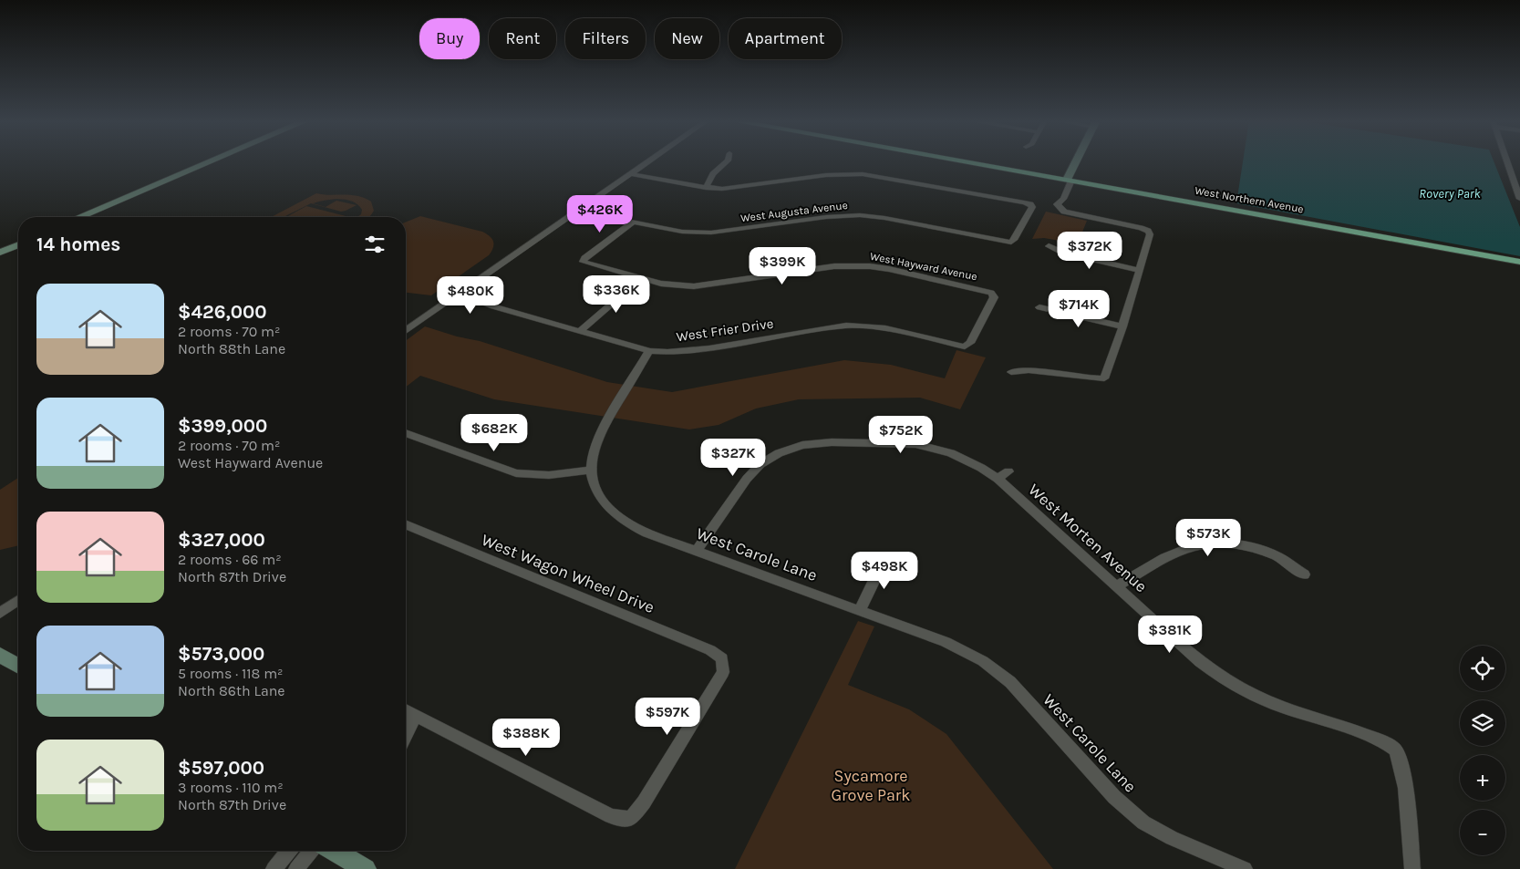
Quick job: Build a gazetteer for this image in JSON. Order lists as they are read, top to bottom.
{
  "streets": {
    "main road": ["West Northern Avenue"],
    "street": [
      "West Augusta Avenue",
      "West Hayward Avenue",
      "West Frier Drive",
      "West Morten Avenue",
      "West Carole Lane",
      "West Wagon Wheel Drive"
    ]
  },
  "crossings": [
    ["West Augusta Avenue", "West Hayward Avenue"],
    ["West Hayward Avenue", "West Frier Drive"],
    ["West Morten Avenue", "West Carole Lane"]
  ],
  "water": ["Rovery Park"],
  "parks": ["Sycamore Grove Park"],
  "page": {
    "chip": [
      "Buy",
      "Rent",
      "Filters",
      "New",
      "Apartment"
    ],
    "price": [
      "$426K",
      "$372K",
      "$399K",
      "$336K",
      "$480K",
      "$714K",
      "$682K",
      "$752K",
      "$327K",
      "$573K",
      "$498K",
      "$381K",
      "$597K",
      "$388K"
    ],
    "heading": "14 homes",
    "list": [
      {
        "name": "$426,000",
        "note": "2 rooms · 70 m² · North 88th Lane"
      },
      {
        "name": "$399,000",
        "note": "2 rooms · 70 m² · West Hayward Avenue"
      },
      {
        "name": "$327,000",
        "note": "2 rooms · 66 m² · North 87th Drive"
      },
      {
        "name": "$573,000",
        "note": "5 rooms · 118 m² · North 86th Lane"
      },
      {
        "name": "$597,000",
        "note": "3 rooms · 110 m² · North 87th Drive"
      }
    ],
    "map_buttons": ["+", "−"]
  }
}
